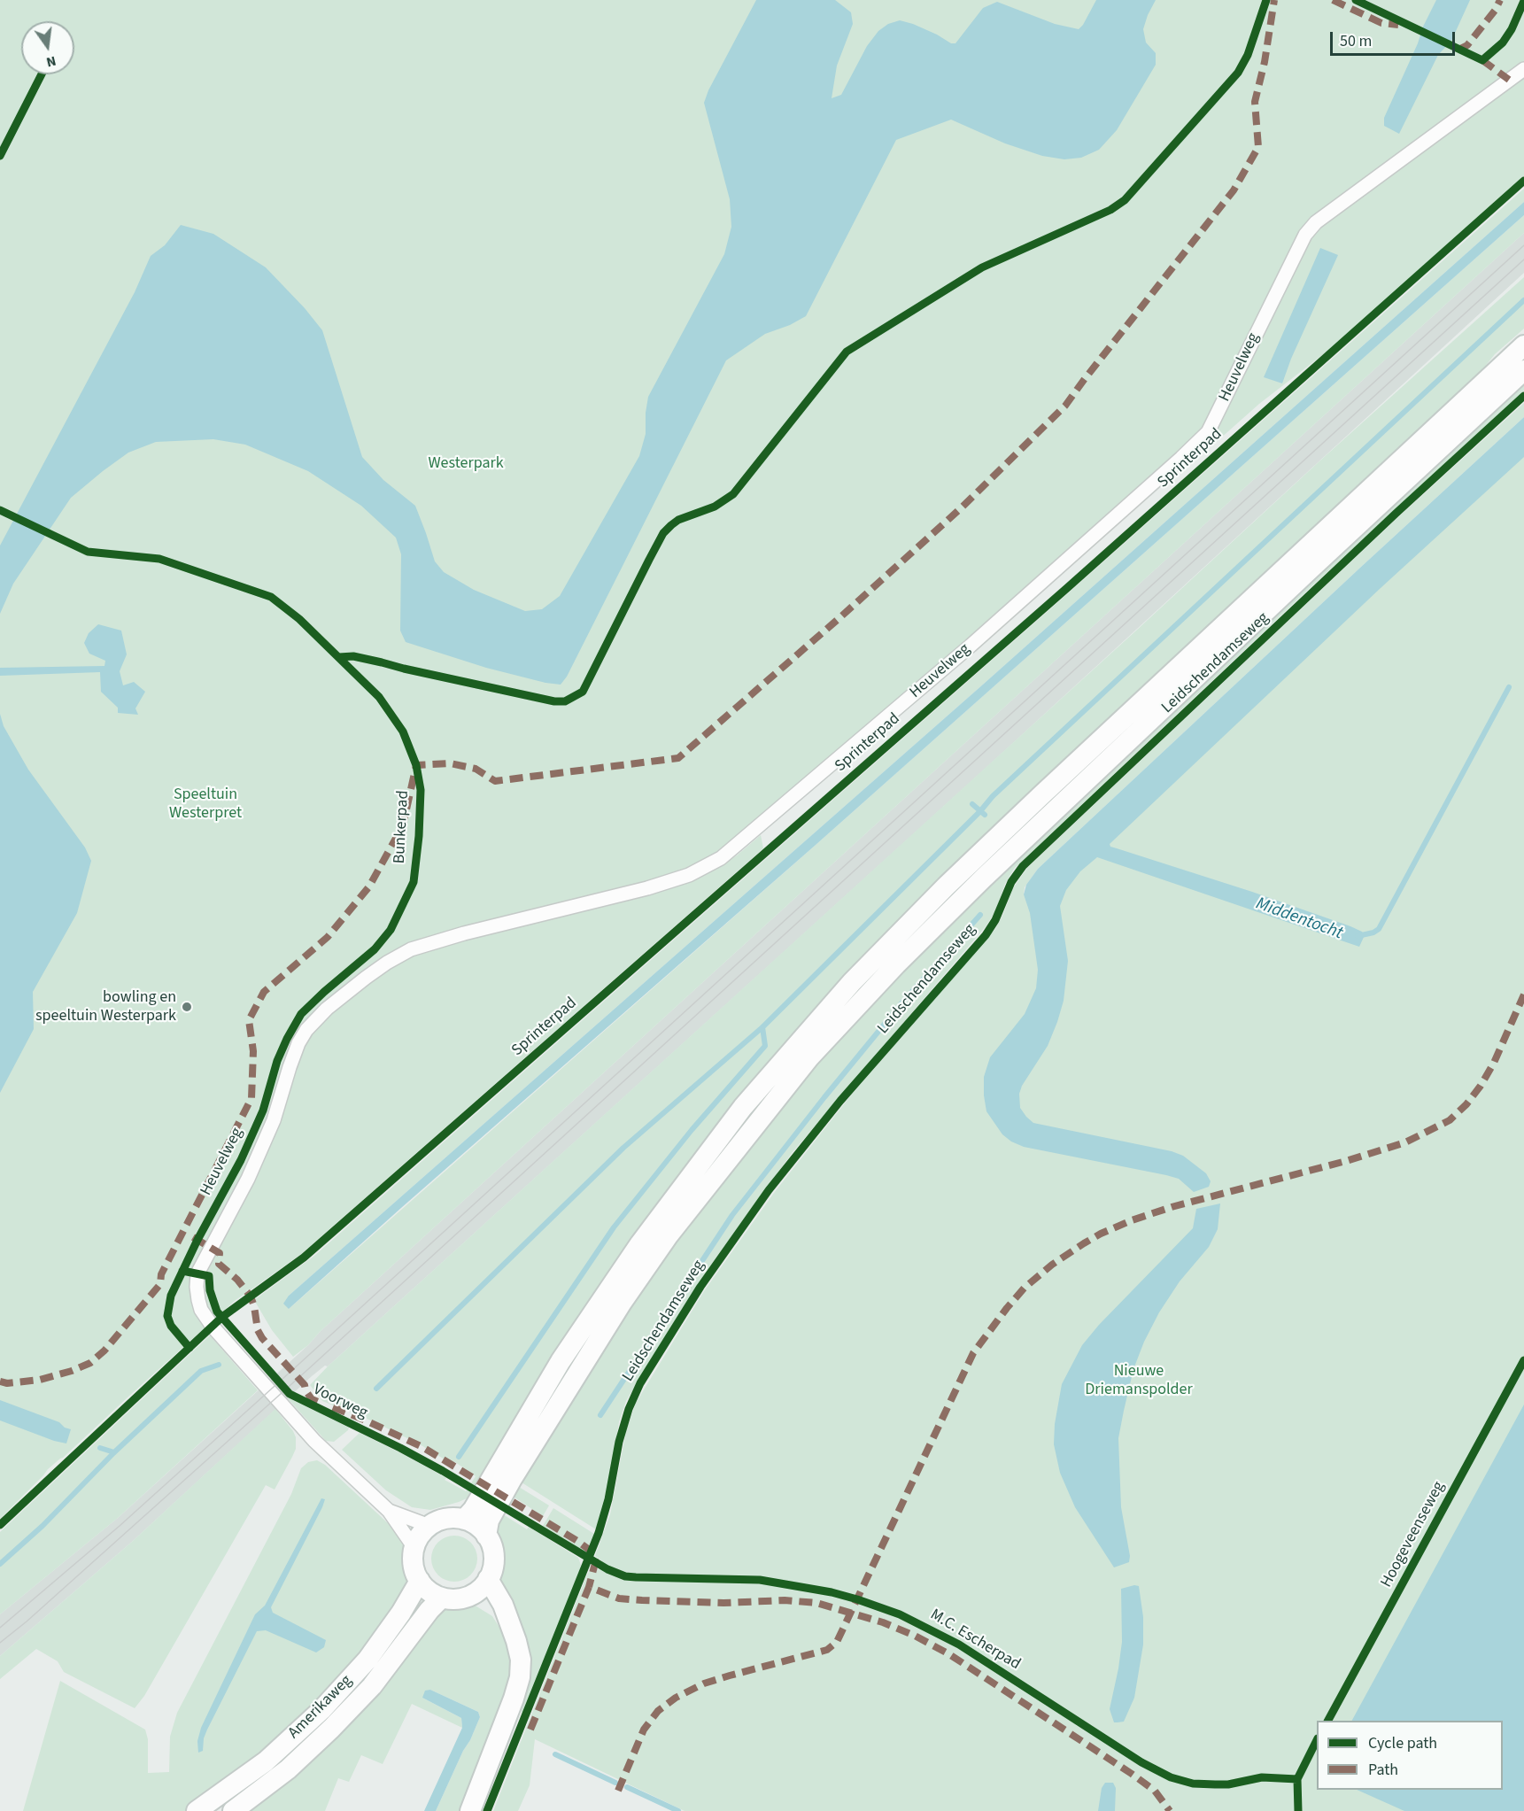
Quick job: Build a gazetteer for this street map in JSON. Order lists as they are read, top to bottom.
{
  "streets": {
    "main road": ["Leidschendamseweg", "Amerikaweg"],
    "street": ["Heuvelweg"],
    "cycle path": [
      "Sprinterpad",
      "Bunkerpad",
      "Voorweg",
      "Hoogeveenseweg"
    ]
  },
  "crossings": [
    ["Leidschendamseweg", "Amerikaweg"]
  ],
  "water": ["Middentocht"],
  "parks": ["Westerpark", "Speeltuin Westerpret", "Nieuwe Driemanspolder"],
  "places": ["bowling en speeltuin Westerpark"],
  "legend": ["Cycle path", "Path"],
  "scale_bar": "50 m",
  "north": "bottom"
}
